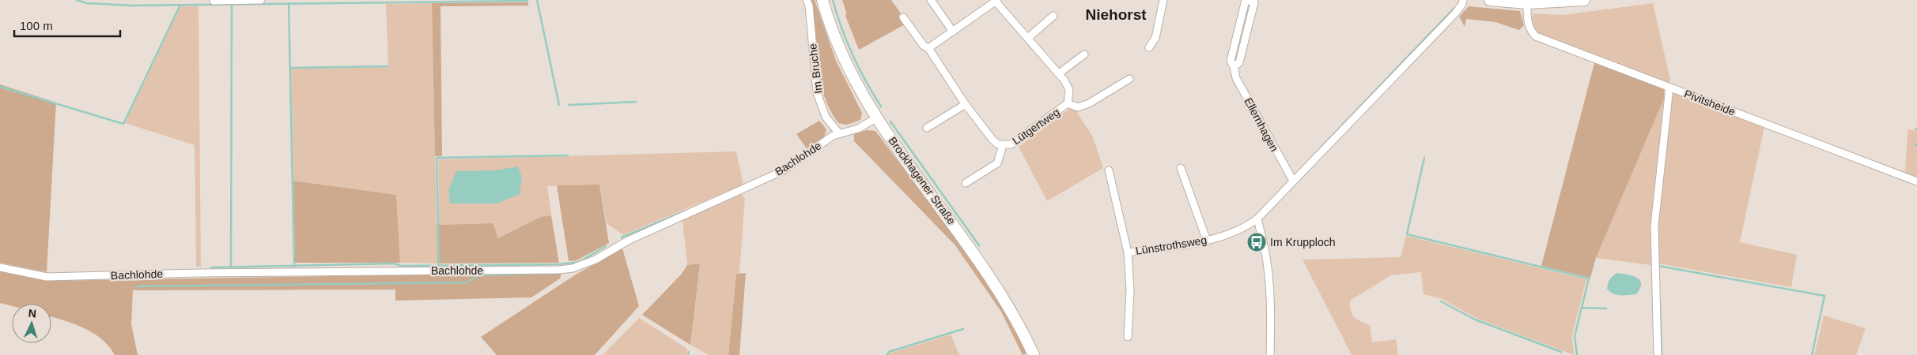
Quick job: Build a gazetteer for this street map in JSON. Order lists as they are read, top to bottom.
{
  "streets": {
    "main road": ["Brockhagener Straße"],
    "street": [
      "Im Bruche",
      "Pivitsheide",
      "Ellernhagen",
      "Lütgertweg",
      "Bachlohde",
      "Lünstrothsweg"
    ]
  },
  "crossings": [
    ["Im Bruche", "Bachlohde"],
    ["Bachlohde", "Brockhagener Straße"]
  ],
  "districts": ["Niehorst"],
  "places": {
    "bus stop": ["Im Krupploch"]
  },
  "scale_bar": "100 m",
  "north": "top"
}
